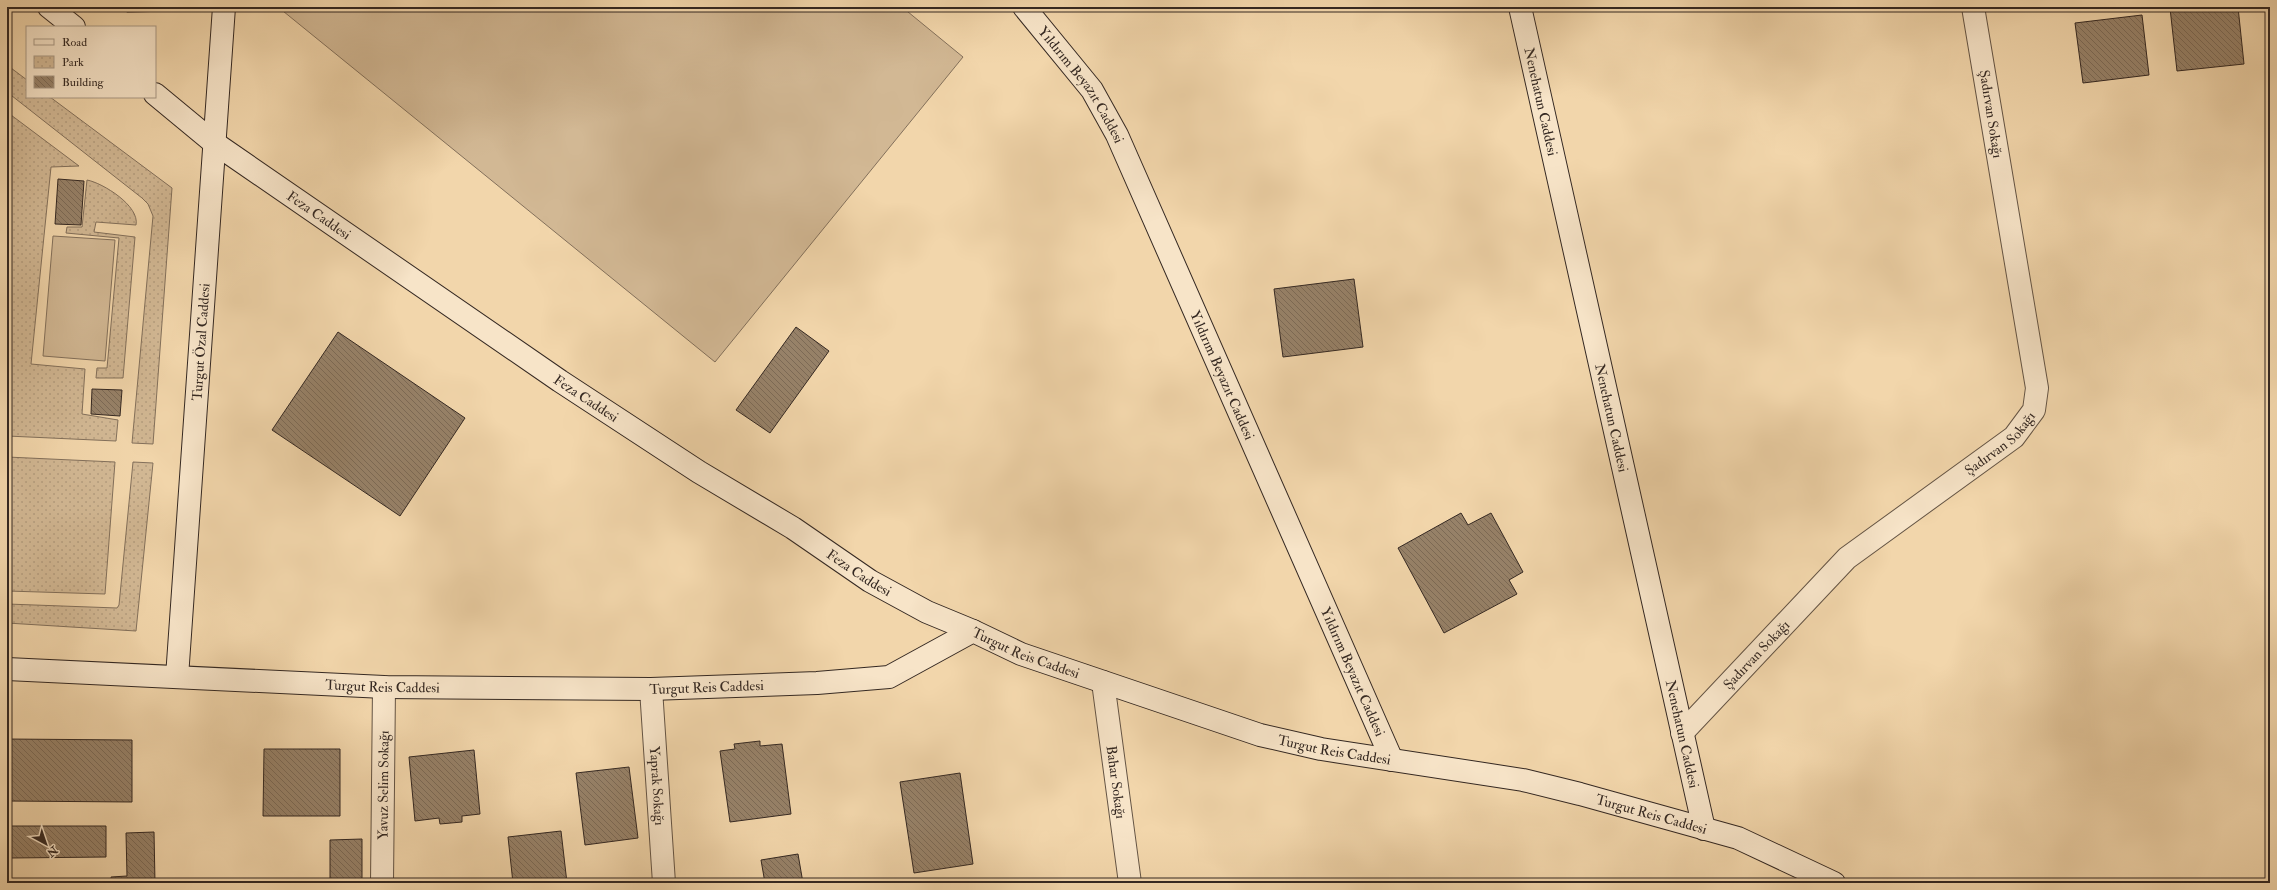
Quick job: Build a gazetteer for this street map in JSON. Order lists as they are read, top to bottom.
{
  "streets": {
    "street": [
      "Yıldırım Beyazıt Caddesi",
      "Nenehatun Caddesi",
      "Şadırvan Sokağı",
      "Feza Caddesi",
      "Turgut Özal Caddesi",
      "Turgut Reis Caddesi",
      "Bahar Sokağı",
      "Yavuz Selim Sokağı",
      "Yaprak Sokağı"
    ]
  },
  "crossings": [
    ["Yıldırım Beyazıt Caddesi", "Turgut Reis Caddesi"],
    ["Nenehatun Caddesi", "Şadırvan Sokağı"],
    ["Nenehatun Caddesi", "Turgut Reis Caddesi"],
    ["Feza Caddesi", "Turgut Özal Caddesi"],
    ["Feza Caddesi", "Turgut Reis Caddesi"],
    ["Turgut Özal Caddesi", "Turgut Reis Caddesi"],
    ["Turgut Reis Caddesi", "Bahar Sokağı"],
    ["Turgut Reis Caddesi", "Yavuz Selim Sokağı"],
    ["Turgut Reis Caddesi", "Yaprak Sokağı"]
  ],
  "legend": ["Road", "Park", "Building"],
  "north": "bottom right"
}
